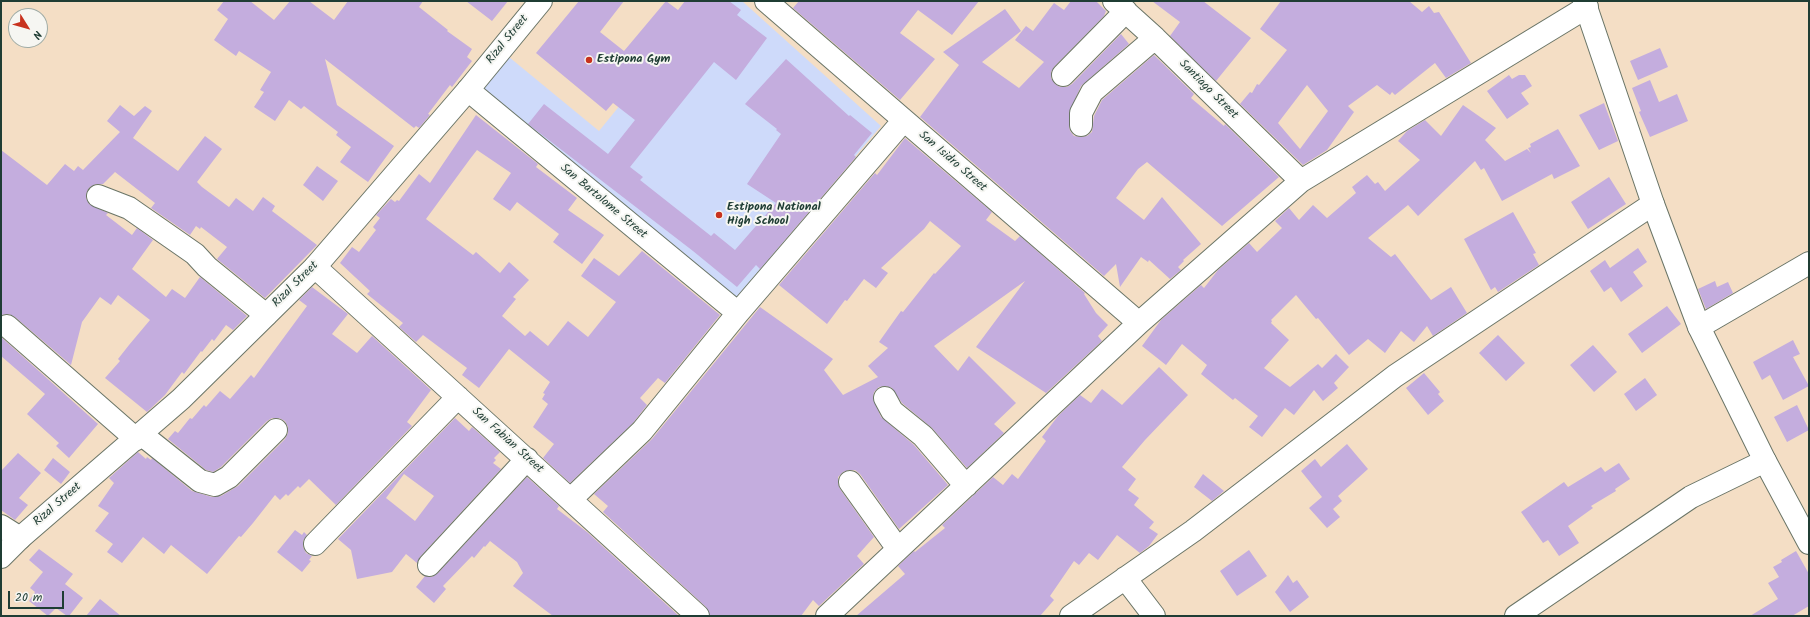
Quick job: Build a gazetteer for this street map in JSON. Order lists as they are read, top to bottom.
{
  "streets": {
    "street": [
      "Rizal Street",
      "Santiago Street",
      "San Isidro Street",
      "San Bartolome Street",
      "San Fabian Street"
    ]
  },
  "crossings": [
    ["Rizal Street", "San Bartolome Street"],
    ["Rizal Street", "San Fabian Street"]
  ],
  "places": ["Estipona Gym", "Estipona National High School"],
  "scale_bar": "20 m",
  "north": "bottom right"
}
